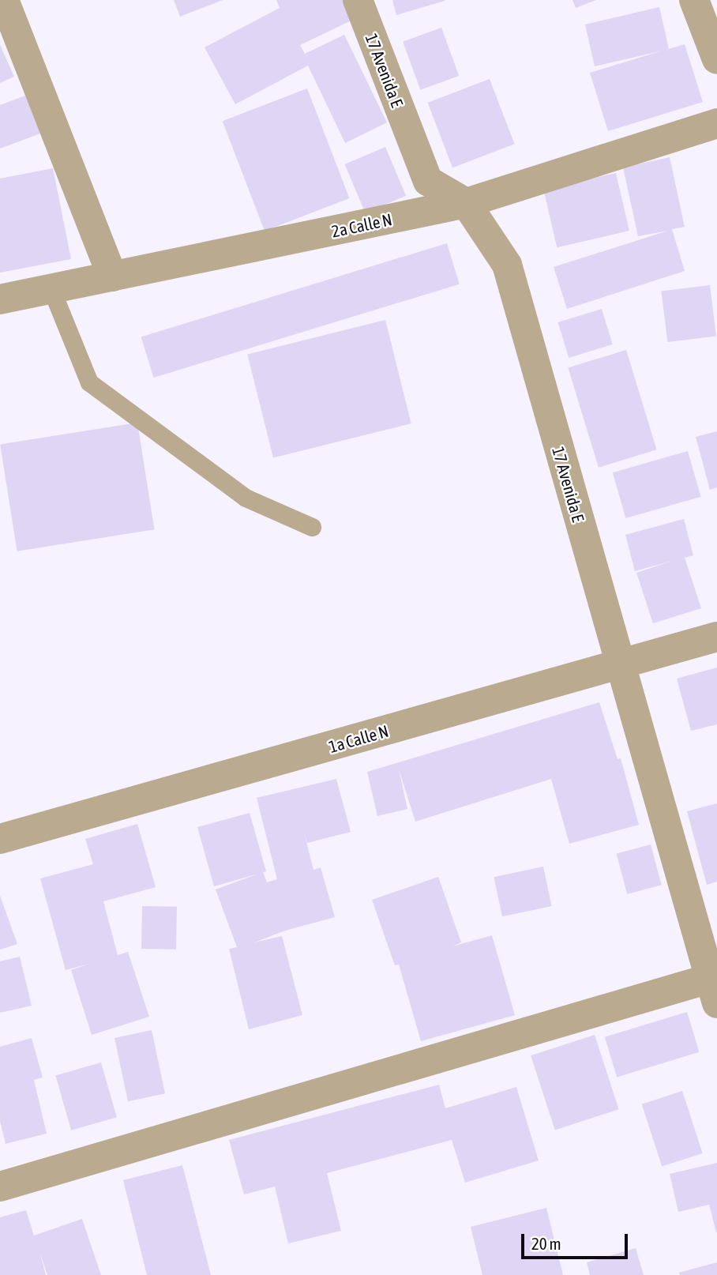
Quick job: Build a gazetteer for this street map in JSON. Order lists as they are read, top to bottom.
{
  "streets": {
    "street": ["17 Avenida E", "2a Calle N", "1a Calle N"]
  },
  "crossings": [
    ["17 Avenida E", "2a Calle N"],
    ["17 Avenida E", "1a Calle N"]
  ],
  "scale_bar": "20 m"
}
